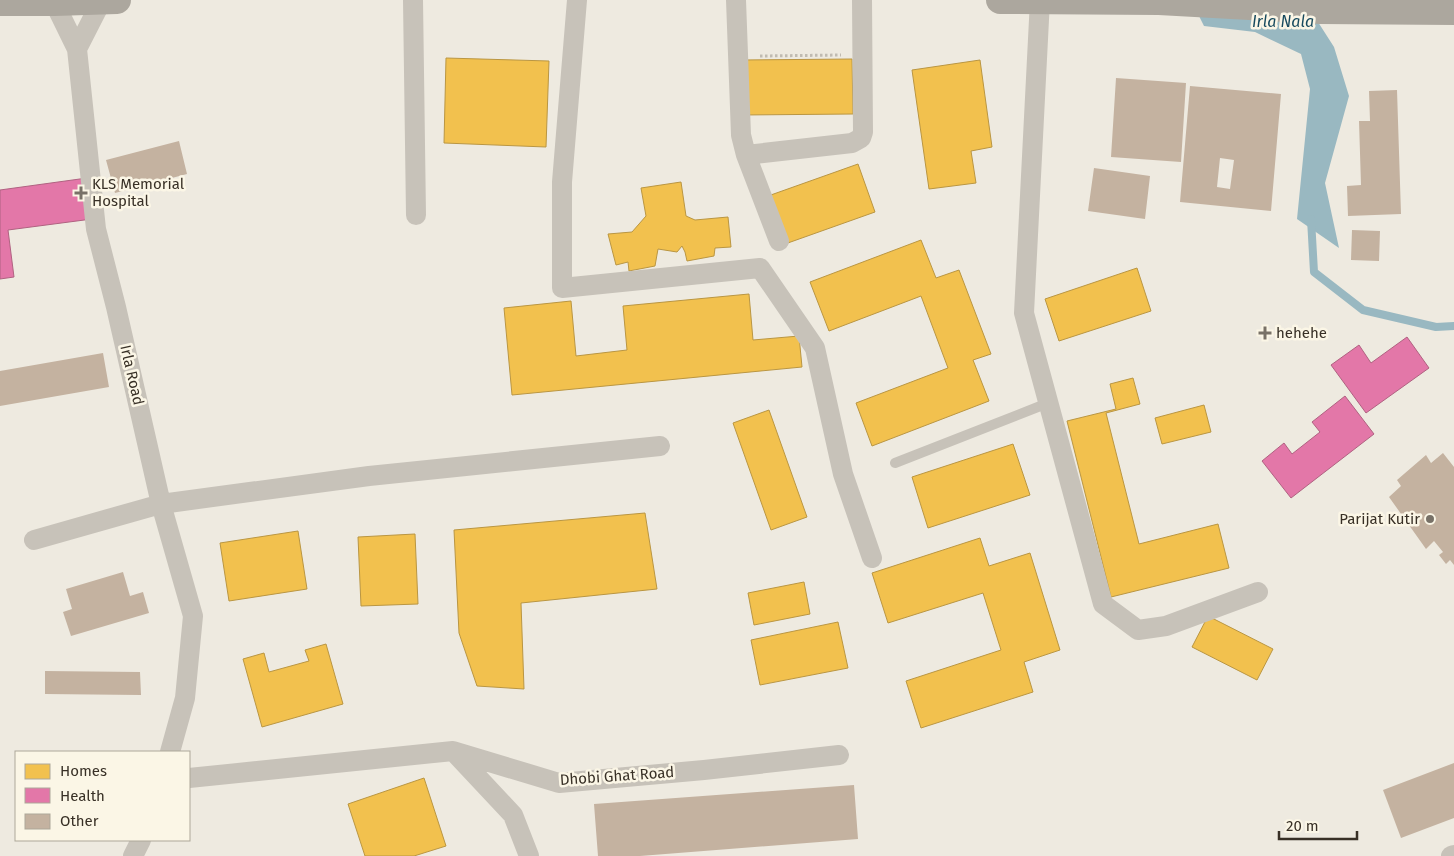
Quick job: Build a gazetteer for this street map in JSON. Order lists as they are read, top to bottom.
{
  "streets": {
    "street": ["Irla Road", "Dhobi Ghat Road"]
  },
  "water": ["Irla Nala"],
  "places": {
    "health": ["KLS Memorial Hospital", "hehehe"],
    "other": ["Parijat Kutir"]
  },
  "legend": ["Homes", "Health", "Other"],
  "scale_bar": "20 m"
}
